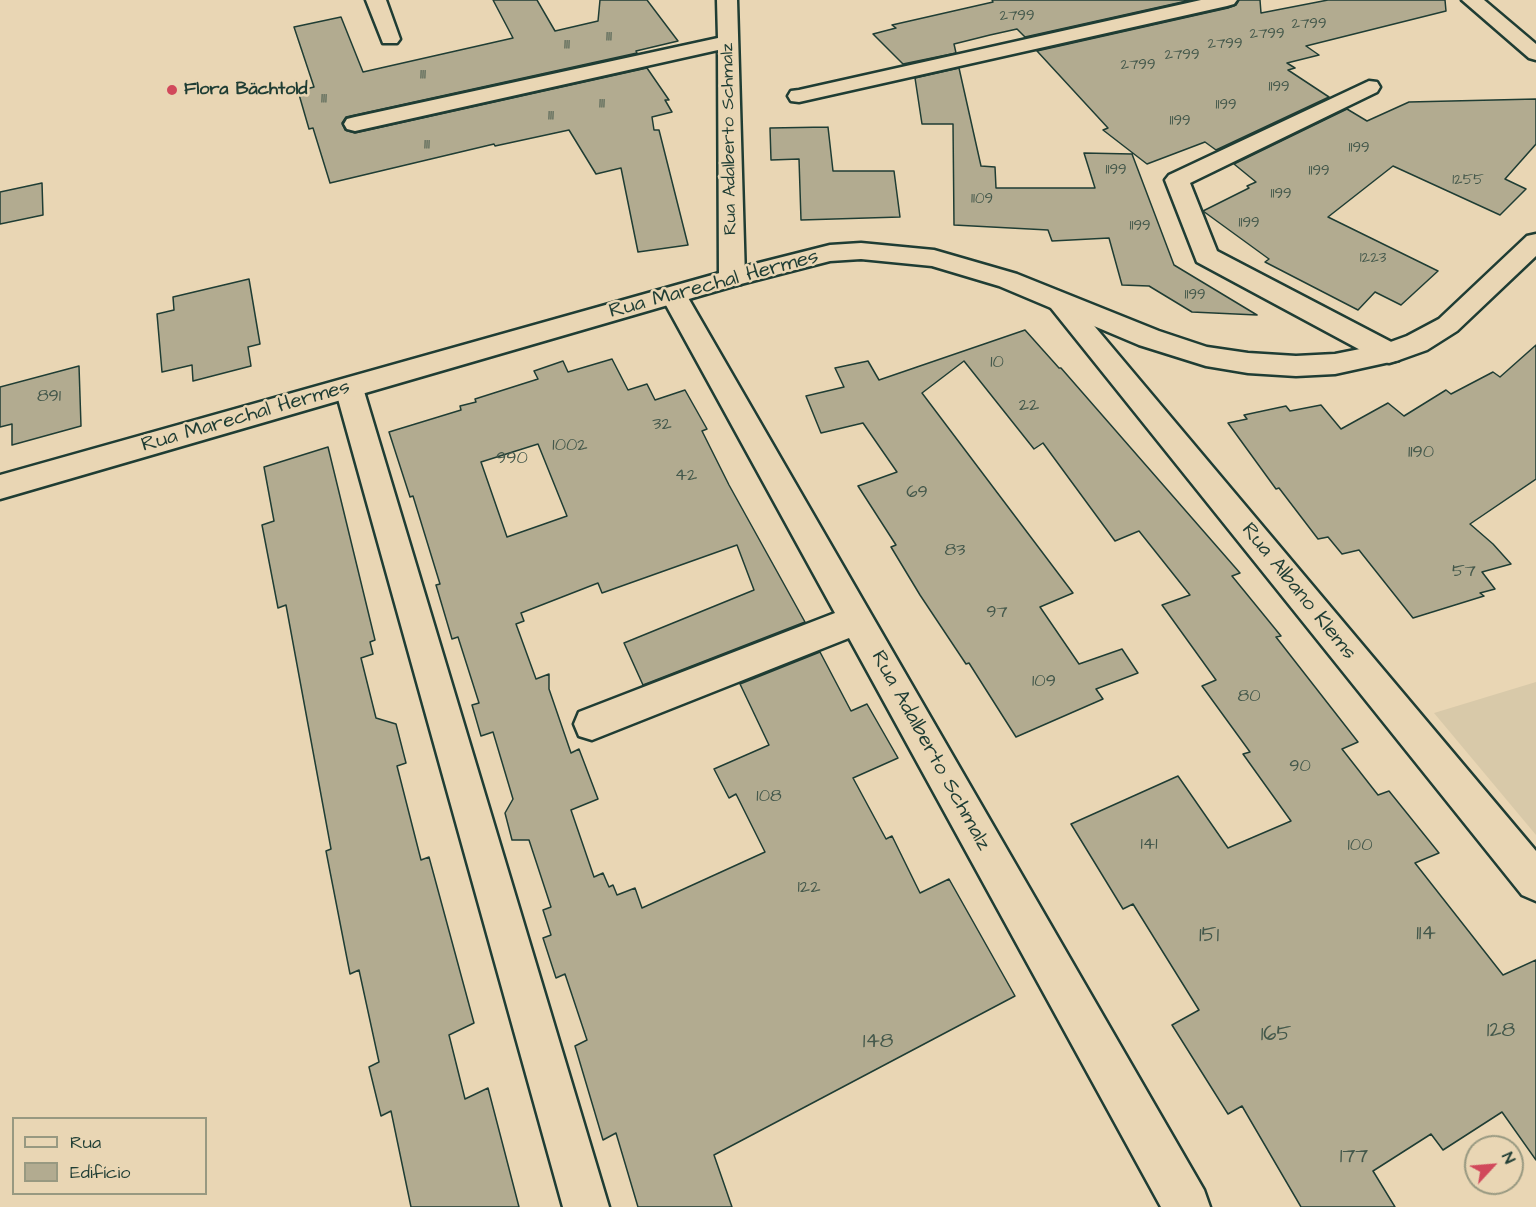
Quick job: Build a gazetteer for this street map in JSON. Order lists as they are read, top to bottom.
{
  "streets": {
    "street": ["Rua Adalberto Schmalz", "Rua Marechal Hermes", "Rua Albano Klems"]
  },
  "crossings": [
    ["Rua Adalberto Schmalz", "Rua Marechal Hermes"],
    ["Rua Marechal Hermes", "Rua Albano Klems"]
  ],
  "places": ["Flora Bächtold"],
  "house_numbers": [
    "2799",
    "2799",
    "2799",
    "111",
    "2799",
    "111",
    "2799",
    "2799",
    "111",
    "1199",
    "111",
    "111",
    "1199",
    "111",
    "1199",
    "111",
    "1199",
    "1199",
    "1199",
    "1255",
    "1199",
    "1109",
    "1199",
    "1199",
    "1223",
    "1199",
    "10",
    "891",
    "22",
    "32",
    "1002",
    "1190",
    "990",
    "42",
    "69",
    "83",
    "57",
    "97",
    "109",
    "80",
    "90",
    "108",
    "141",
    "100",
    "122",
    "114",
    "151",
    "128",
    "165",
    "148",
    "177"
  ],
  "legend": ["Rua", "Edifício"],
  "north": "top right"
}
